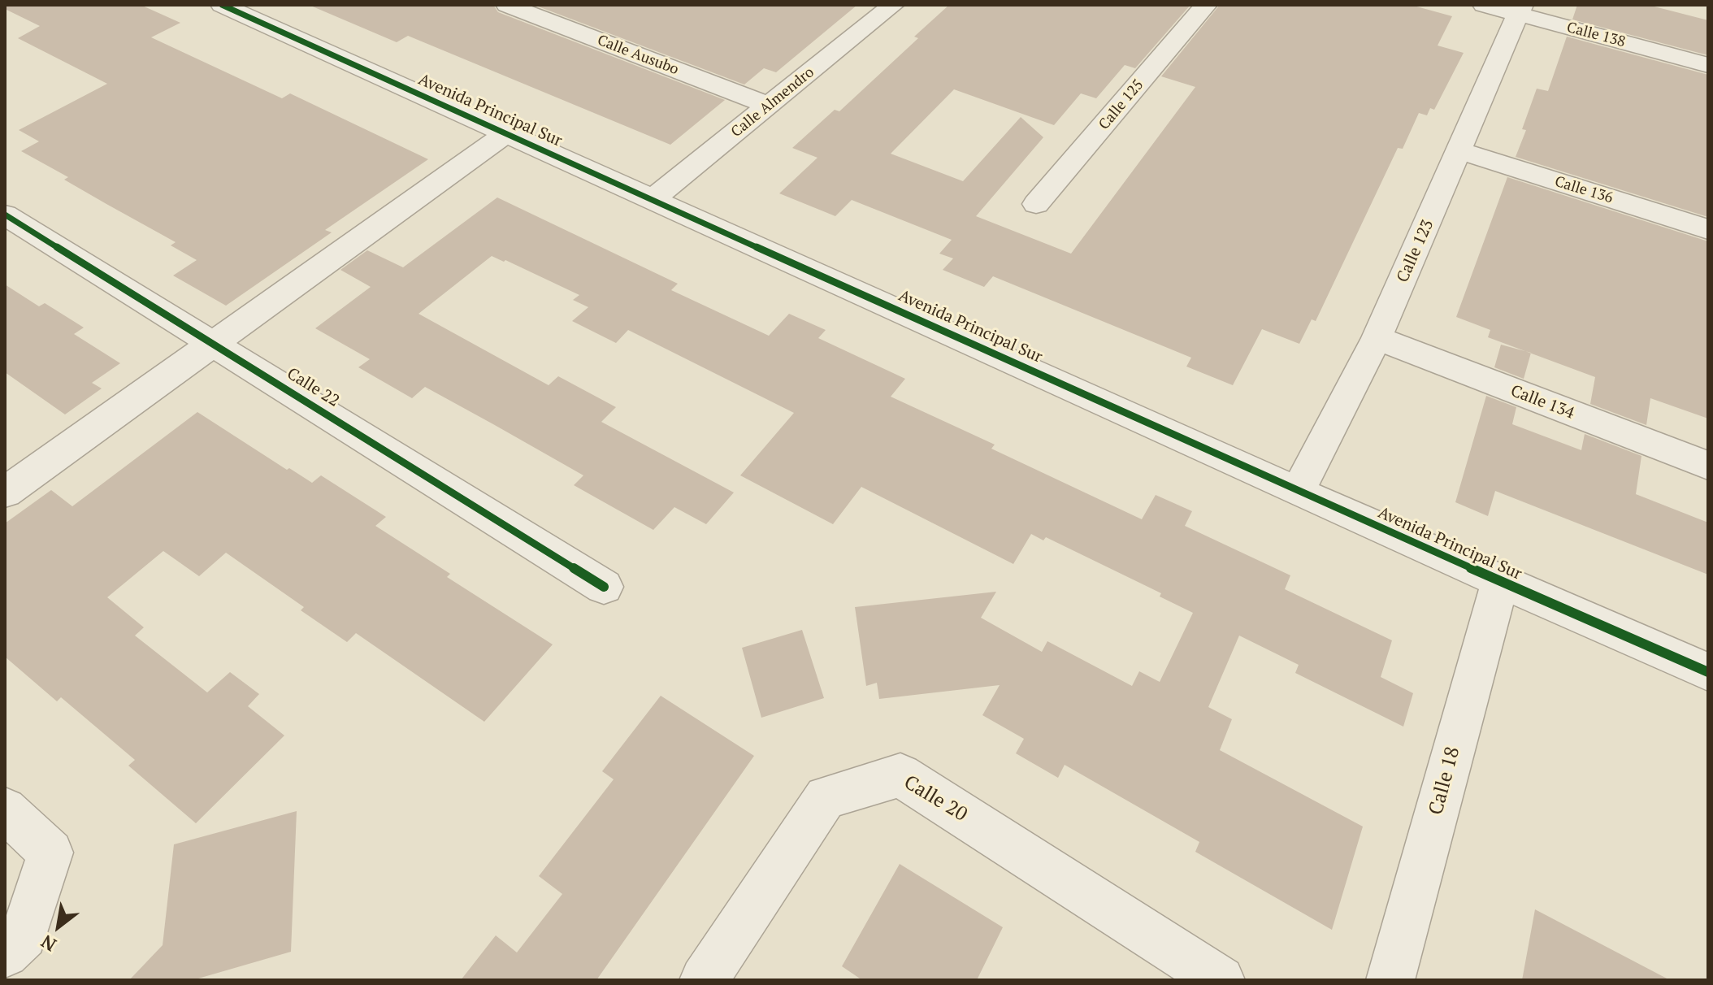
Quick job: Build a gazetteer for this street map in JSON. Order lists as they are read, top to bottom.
{
  "streets": {
    "street": [
      "Calle 138",
      "Calle Ausubo",
      "Calle Almendro",
      "Calle 125",
      "Avenida Principal Sur",
      "Calle 136",
      "Calle 123",
      "Calle 22",
      "Calle 134",
      "Calle 18",
      "Calle 20"
    ]
  },
  "crossings": [
    ["Calle 138", "Calle 123"],
    ["Calle Ausubo", "Calle Almendro"],
    ["Calle Almendro", "Avenida Principal Sur"],
    ["Avenida Principal Sur", "Calle 123"],
    ["Avenida Principal Sur", "Calle 18"],
    ["Calle 136", "Calle 123"],
    ["Calle 123", "Calle 134"]
  ],
  "north": "bottom left"
}
